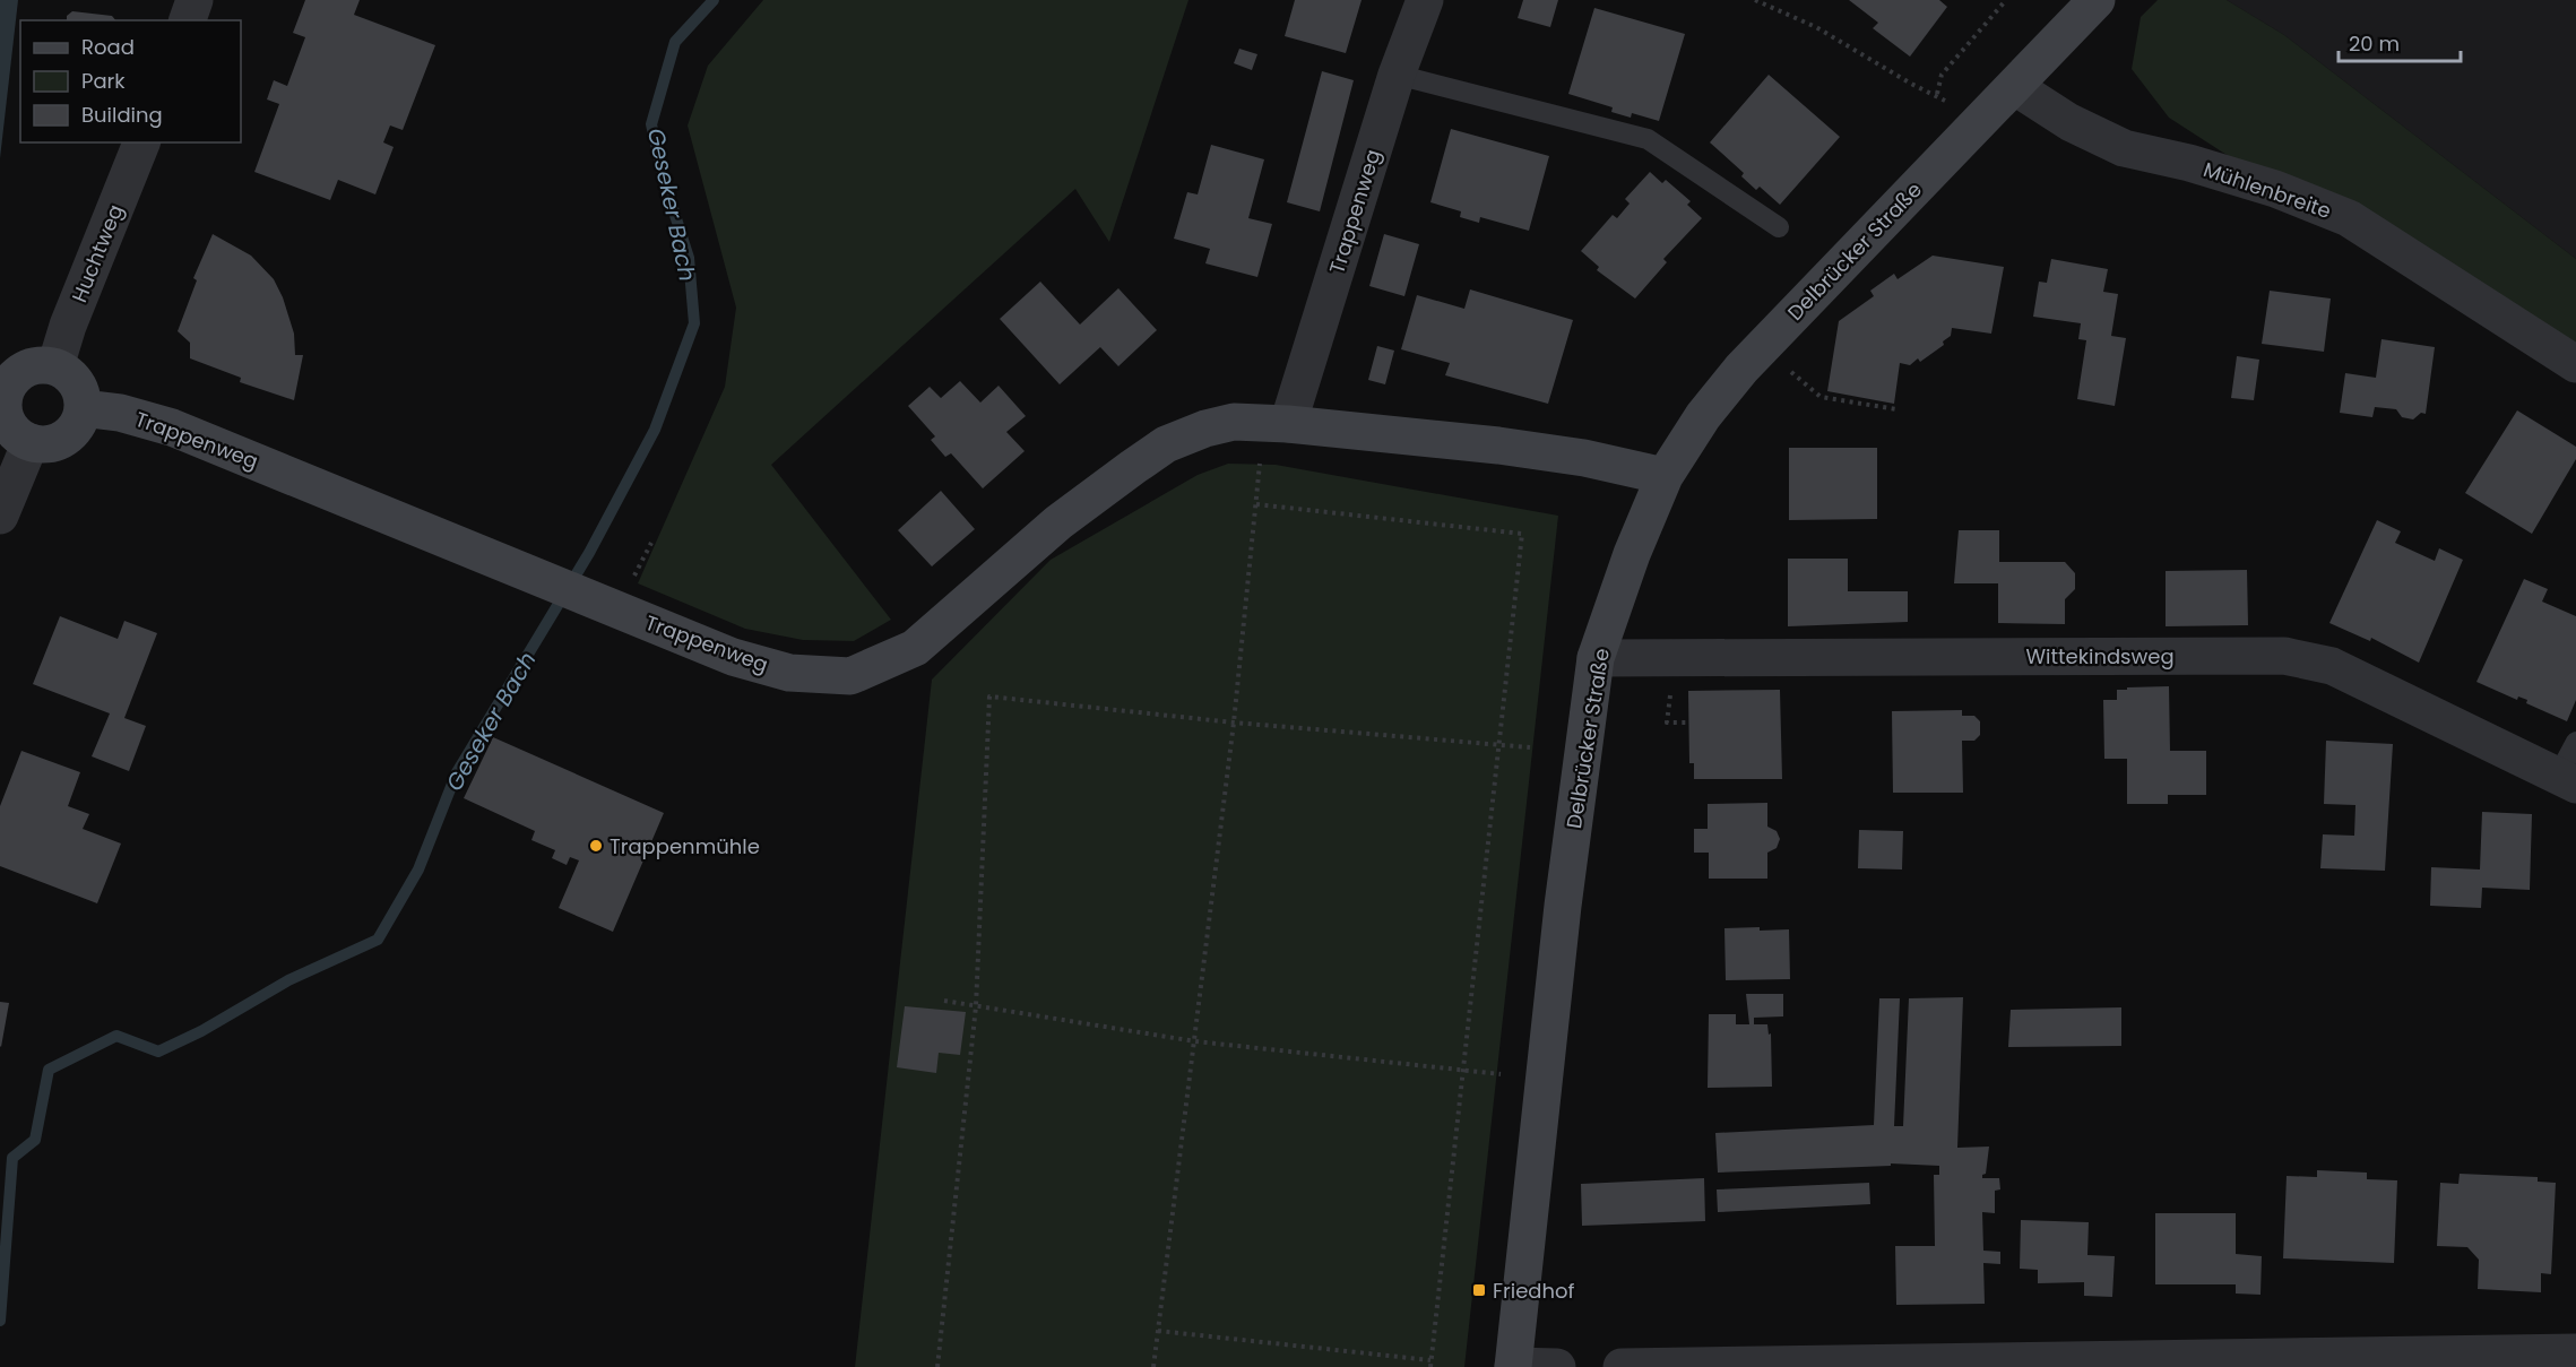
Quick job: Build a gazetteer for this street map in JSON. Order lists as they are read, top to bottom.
{
  "streets": {
    "street": [
      "Mühlenbreite",
      "Trappenweg",
      "Delbrücker Straße",
      "Huchtweg",
      "Wittekindsweg"
    ]
  },
  "crossings": [
    ["Mühlenbreite", "Delbrücker Straße"],
    ["Trappenweg", "Delbrücker Straße"],
    ["Trappenweg", "Huchtweg"],
    ["Delbrücker Straße", "Wittekindsweg"]
  ],
  "water": ["Geseker Bach"],
  "places": {
    "other": ["Trappenmühle"],
    "transit": ["Friedhof"]
  },
  "legend": ["Road", "Park", "Building"],
  "scale_bar": "20 m"
}
